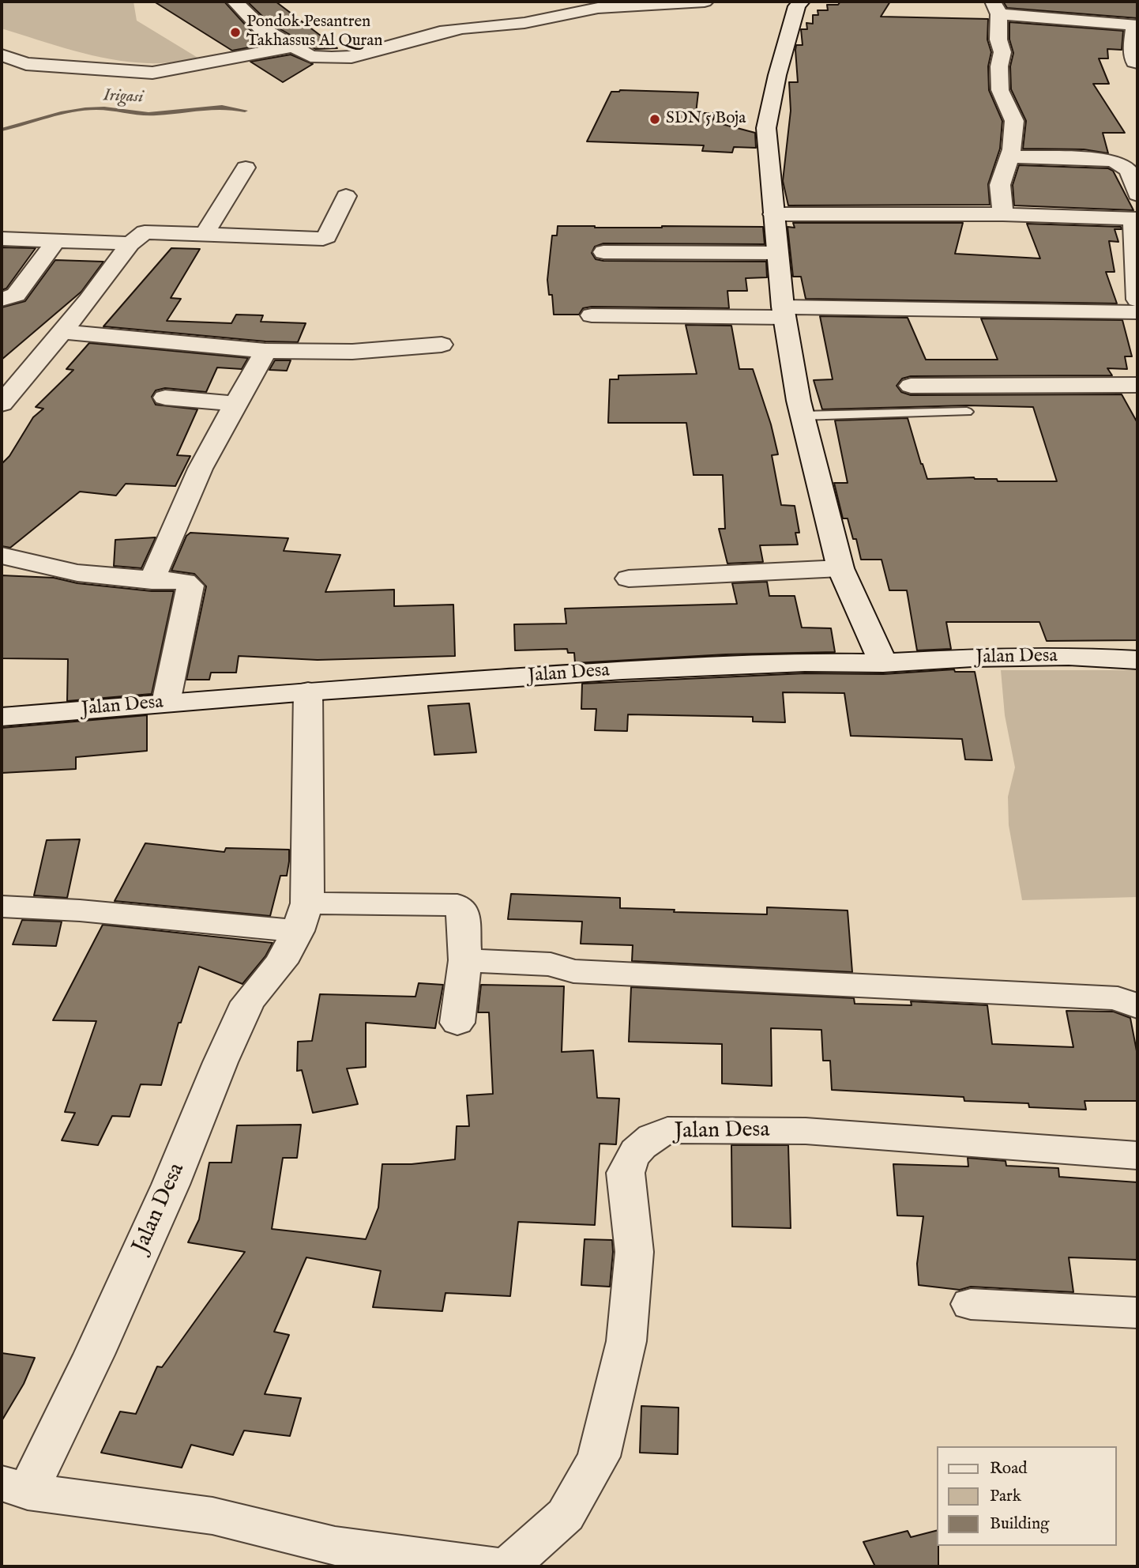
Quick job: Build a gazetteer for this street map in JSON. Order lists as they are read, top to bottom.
{
  "streets": {
    "street": ["Jalan Desa"]
  },
  "water": ["Irigasi"],
  "places": ["Pondok Pesantren Takhassus Al Quran", "SDN 5 Boja"],
  "legend": ["Road", "Park", "Building"]
}
